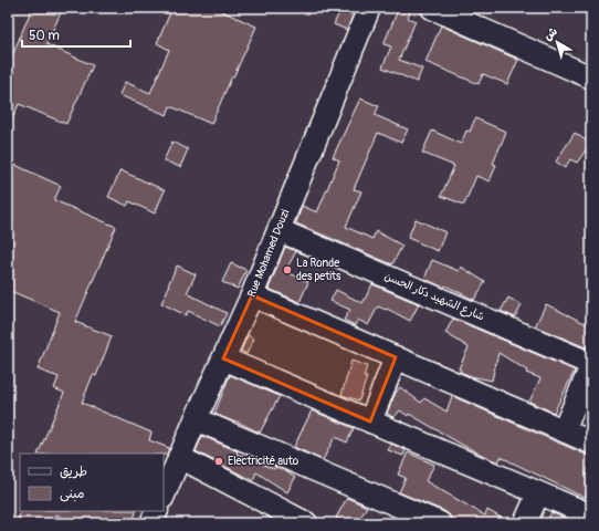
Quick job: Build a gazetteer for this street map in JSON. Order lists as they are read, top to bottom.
{
  "streets": {
    "street": ["Rue Mohamed Douzi", "شارع الشهيد دكار الحسن"]
  },
  "crossings": [
    ["Rue Mohamed Douzi", "شارع الشهيد دكار الحسن"]
  ],
  "places": ["La Ronde des petits", "Electricité auto"],
  "legend": ["طريق", "مبنى"],
  "scale_bar": "50 m",
  "north": "top left"
}
